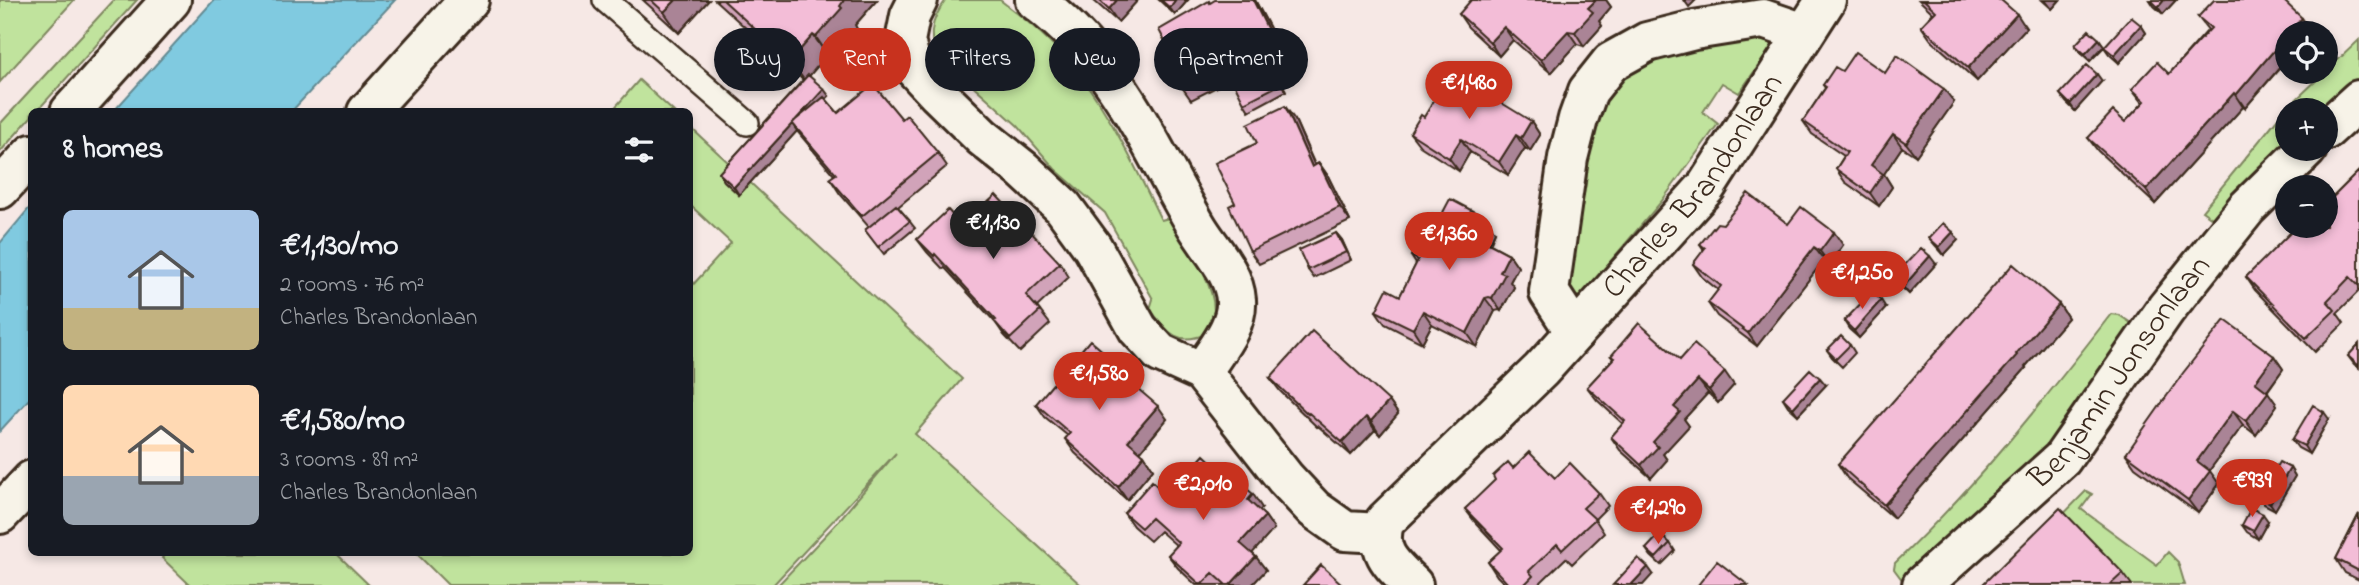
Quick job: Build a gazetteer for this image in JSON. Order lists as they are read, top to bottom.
{
  "streets": {
    "street": ["Charles Brandonlaan", "Benjamin Jonsonlaan"]
  },
  "page": {
    "map_buttons": ["+", "−"],
    "chip": [
      "Buy",
      "Rent",
      "Filters",
      "New",
      "Apartment"
    ],
    "price": [
      "€1,480",
      "€1,130",
      "€1,360",
      "€1,250",
      "€1,580",
      "€939",
      "€2,010",
      "€1,290"
    ],
    "heading": "8 homes",
    "list": [
      {
        "name": "€1,130/mo",
        "note": "2 rooms · 76 m² · Charles Brandonlaan"
      },
      {
        "name": "€1,580/mo",
        "note": "3 rooms · 89 m² · Charles Brandonlaan"
      }
    ]
  }
}
